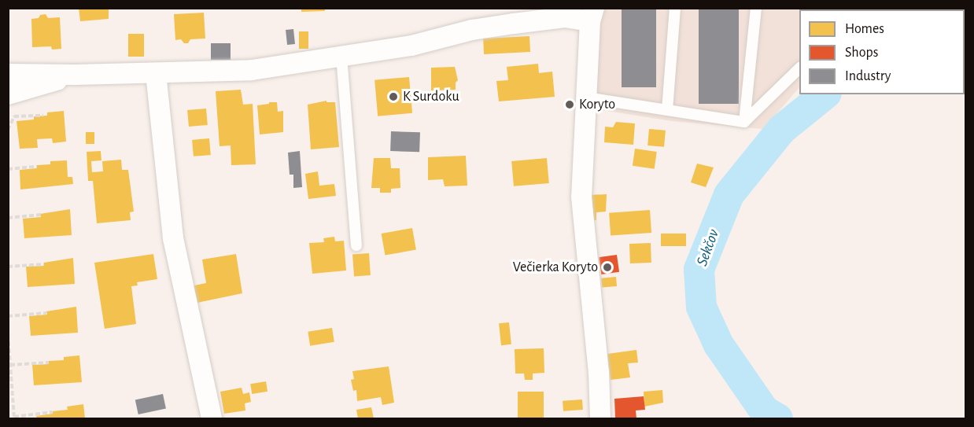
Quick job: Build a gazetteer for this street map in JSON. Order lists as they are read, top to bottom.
{
  "water": ["Sekčov"],
  "places": ["K Surdoku", "Koryto", "Večierka Koryto"],
  "legend": ["Homes", "Shops", "Industry"]
}
